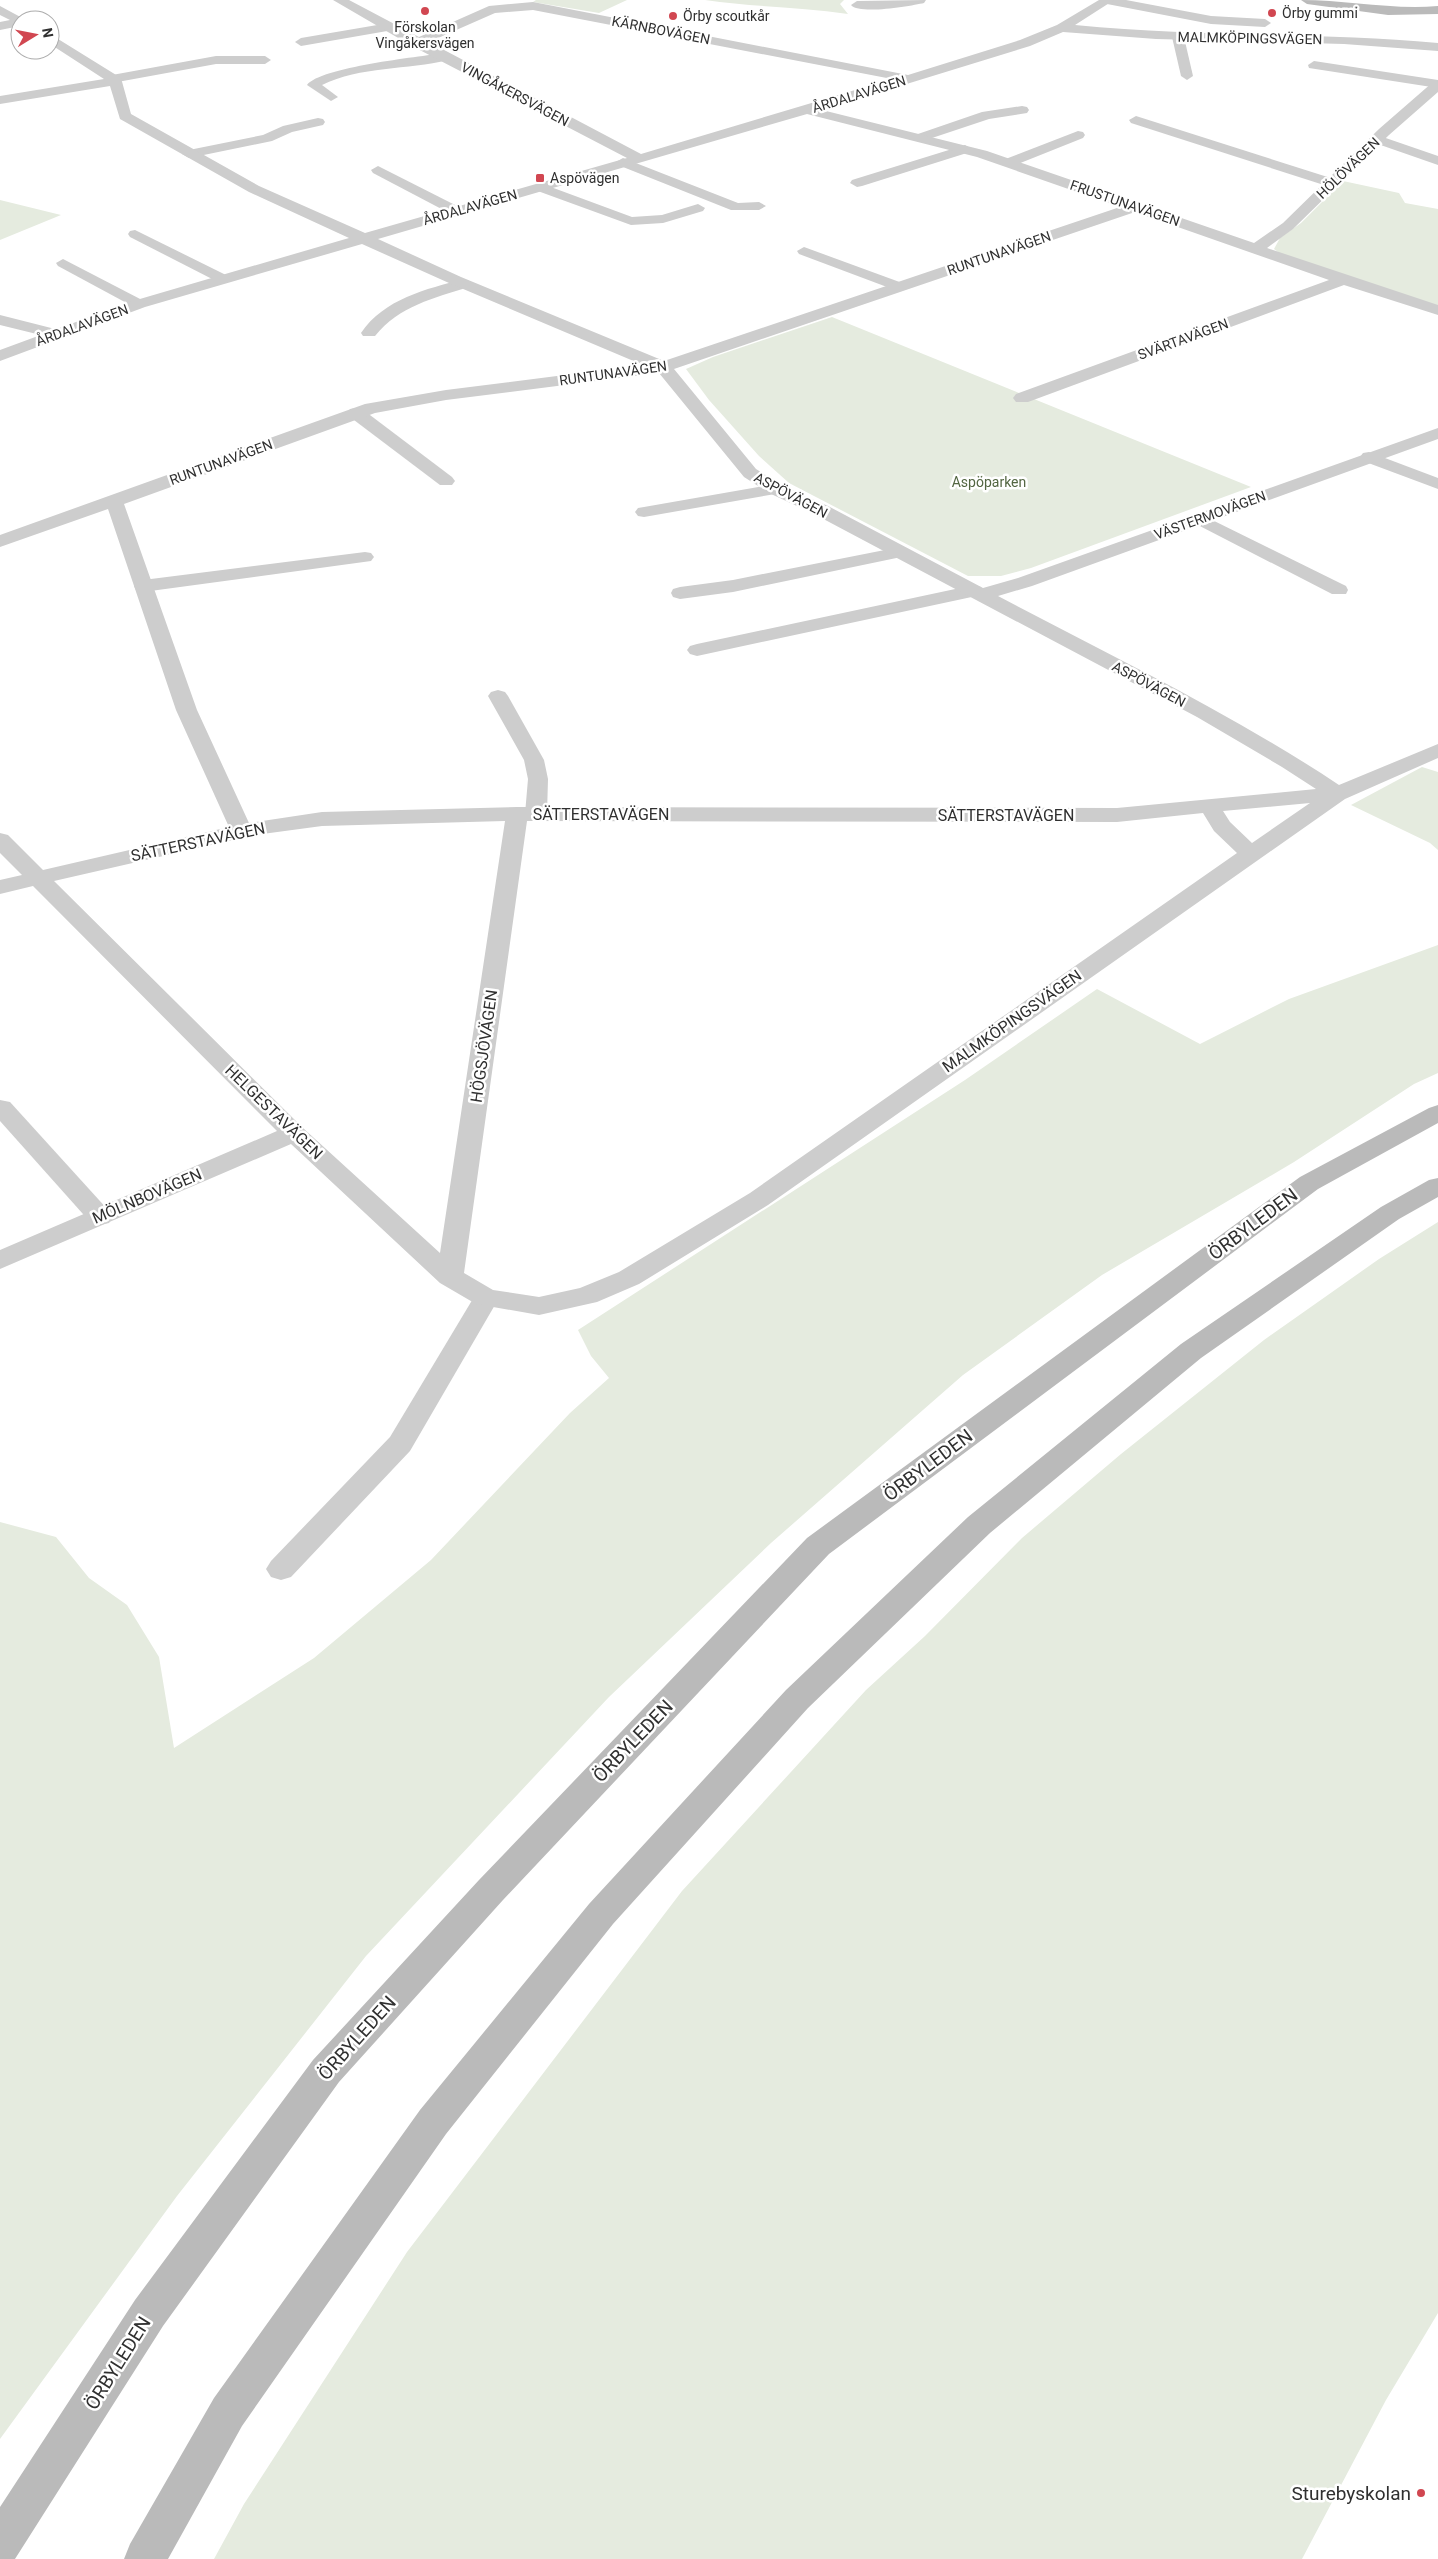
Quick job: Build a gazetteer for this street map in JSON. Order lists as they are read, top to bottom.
{
  "streets": {
    "main road": ["ÖRBYLEDEN"],
    "street": [
      "KÄRNBOVÄGEN",
      "MALMKÖPINGSVÄGEN",
      "VINGÅKERSVÄGEN",
      "ÅRDALAVÄGEN",
      "HÖLÖVÄGEN",
      "FRUSTUNAVÄGEN",
      "RUNTUNAVÄGEN",
      "SVÄRTAVÄGEN",
      "ASPÖVÄGEN",
      "VÄSTERMOVÄGEN",
      "SÄTTERSTAVÄGEN",
      "HÖGSJÖVÄGEN",
      "HELGESTAVÄGEN",
      "MÖLNBOVÄGEN"
    ]
  },
  "crossings": [
    ["KÄRNBOVÄGEN", "VINGÅKERSVÄGEN"],
    ["KÄRNBOVÄGEN", "ÅRDALAVÄGEN"],
    ["MALMKÖPINGSVÄGEN", "ÅRDALAVÄGEN"],
    ["MALMKÖPINGSVÄGEN", "ASPÖVÄGEN"],
    ["MALMKÖPINGSVÄGEN", "SÄTTERSTAVÄGEN"],
    ["MALMKÖPINGSVÄGEN", "HELGESTAVÄGEN"],
    ["VINGÅKERSVÄGEN", "ÅRDALAVÄGEN"],
    ["ÅRDALAVÄGEN", "FRUSTUNAVÄGEN"],
    ["ÅRDALAVÄGEN", "ASPÖVÄGEN"],
    ["HÖLÖVÄGEN", "FRUSTUNAVÄGEN"],
    ["FRUSTUNAVÄGEN", "RUNTUNAVÄGEN"],
    ["FRUSTUNAVÄGEN", "SVÄRTAVÄGEN"],
    ["RUNTUNAVÄGEN", "ASPÖVÄGEN"],
    ["ASPÖVÄGEN", "VÄSTERMOVÄGEN"],
    ["ASPÖVÄGEN", "SÄTTERSTAVÄGEN"],
    ["SÄTTERSTAVÄGEN", "HÖGSJÖVÄGEN"],
    ["SÄTTERSTAVÄGEN", "HELGESTAVÄGEN"],
    ["HÖGSJÖVÄGEN", "HELGESTAVÄGEN"],
    ["HELGESTAVÄGEN", "MÖLNBOVÄGEN"]
  ],
  "parks": ["Aspöparken"],
  "places": {
    "other": [
      "Förskolan Vingåkersvägen",
      "Örby gummi",
      "Örby scoutkår",
      "Sturebyskolan"
    ],
    "transit": ["Aspövägen"]
  },
  "north": "right"
}
